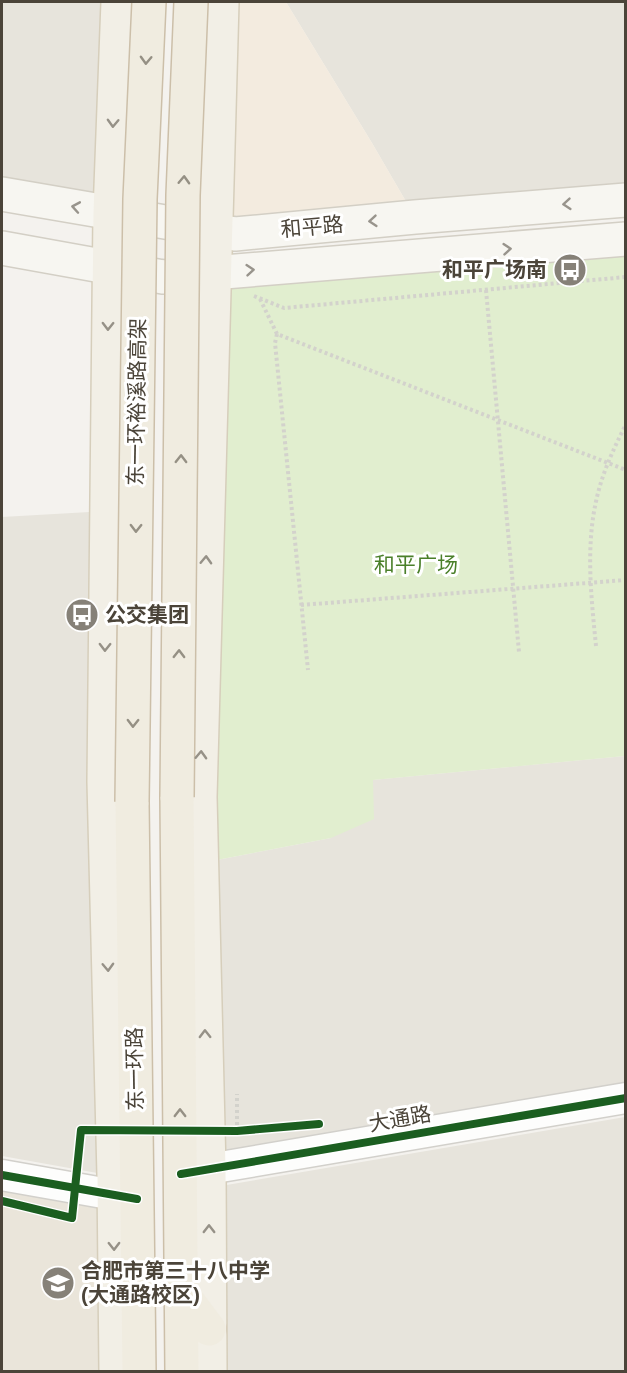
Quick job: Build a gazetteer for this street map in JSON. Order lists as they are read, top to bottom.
{
  "streets": {
    "highway": ["东一环裕溪路高架", "东一环路"],
    "main road": ["和平路"],
    "street": ["大通路"]
  },
  "crossings": [
    ["东一环裕溪路高架", "东一环路"]
  ],
  "parks": ["和平广场"],
  "places": {
    "bus stop": ["和平广场南", "公交集团"],
    "school or university": ["合肥市第三十八中学 (大通路校区)"]
  }
}
